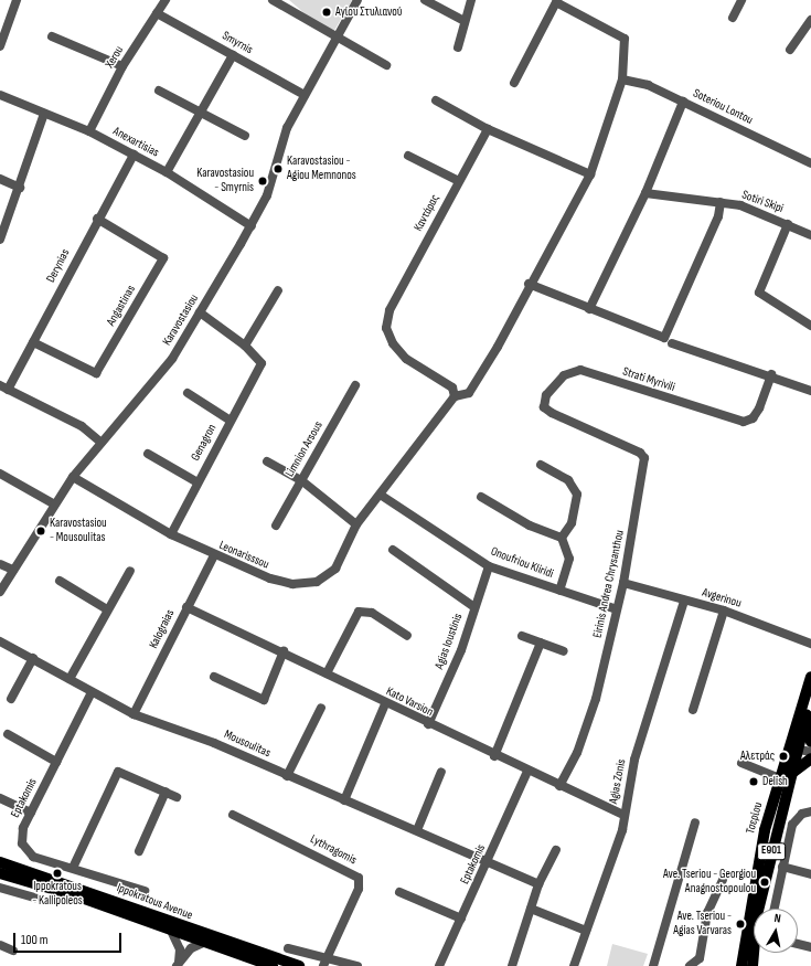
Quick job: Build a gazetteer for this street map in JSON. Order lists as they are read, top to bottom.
{
  "streets": {
    "main road": ["Τσερίου", "E901", "Ippokratous Avenue"],
    "street": [
      "Smyrnis",
      "Xerou",
      "Soteriou Lontou",
      "Anexartisias",
      "Sotiri Skipi",
      "Καντάρας",
      "Derynias",
      "Angastinas",
      "Karavostasiou",
      "Strati Myrivili",
      "Genagron",
      "Limnion Arsous",
      "Leonarisssou",
      "Onoufriou Kliridi",
      "Eirinis Andrea Chrysanthou",
      "Avgerinou",
      "Kalograias",
      "Agias Ioustinis",
      "Kato Varsion",
      "Mousoulitas",
      "Agias Zonis",
      "Eptakomis",
      "Lythragomis"
    ]
  },
  "crossings": [
    ["Smyrnis", "Xerou"],
    ["Smyrnis", "Karavostasiou"],
    ["Xerou", "Anexartisias"],
    ["Anexartisias", "Derynias"],
    ["Anexartisias", "Karavostasiou"],
    ["Καντάρας", "Leonarisssou"],
    ["Derynias", "Angastinas"],
    ["Karavostasiou", "Leonarisssou"],
    ["Strati Myrivili", "Eirinis Andrea Chrysanthou"],
    ["Genagron", "Leonarisssou"],
    ["Leonarisssou", "Onoufriou Kliridi"],
    ["Leonarisssou", "Kalograias"],
    ["Onoufriou Kliridi", "Eirinis Andrea Chrysanthou"],
    ["Onoufriou Kliridi", "Agias Ioustinis"],
    ["Eirinis Andrea Chrysanthou", "Avgerinou"],
    ["Eirinis Andrea Chrysanthou", "Kato Varsion"],
    ["Avgerinou", "Agias Zonis"],
    ["Kalograias", "Kato Varsion"],
    ["Kalograias", "Mousoulitas"],
    ["Agias Ioustinis", "Kato Varsion"],
    ["Kato Varsion", "Agias Zonis"],
    ["Kato Varsion", "Eptakomis"],
    ["Mousoulitas", "Eptakomis"],
    ["Τσερίου", "E901"]
  ],
  "places": [
    "Αγίου Στυλιανού",
    "Karavostasiou - Agiou Memnonos",
    "Karavostasiou - Smyrnis",
    "Karavostasiou - Mousoulitas",
    "Αλετράς",
    "Delish",
    "Ippokratous - Kallipoleos",
    "Ave. Tseriou - Georgiou Anagnostopoulou",
    "Ave. Tseriou - Agias Varvaras"
  ],
  "scale_bar": "100 m",
  "north": "top"
}
